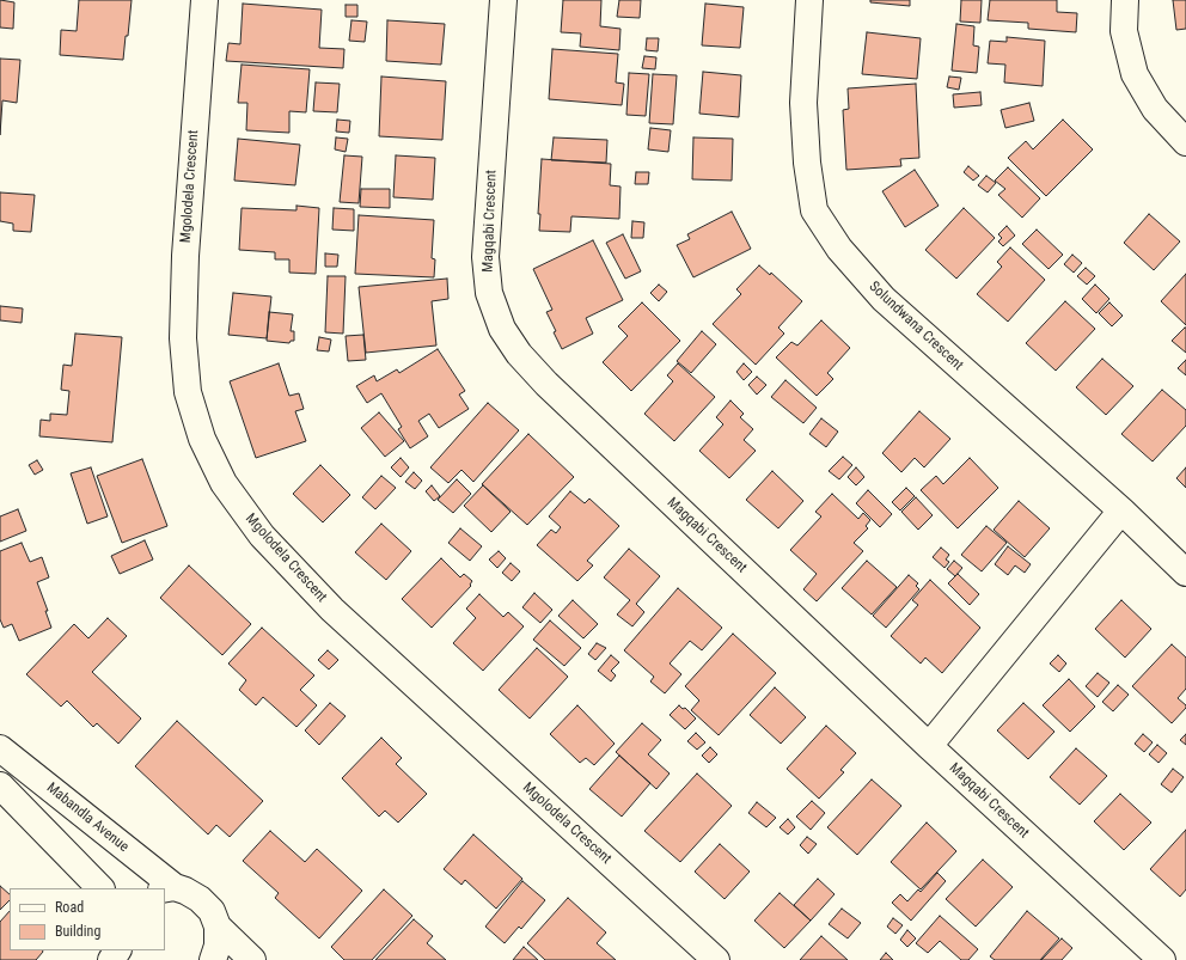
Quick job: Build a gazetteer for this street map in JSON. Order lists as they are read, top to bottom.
{
  "streets": {
    "street": [
      "Mgolodela Crescent",
      "Magqabi Crescent",
      "Solundwana Crescent",
      "Mabandla Avenue"
    ]
  },
  "legend": ["Road", "Building"]
}
